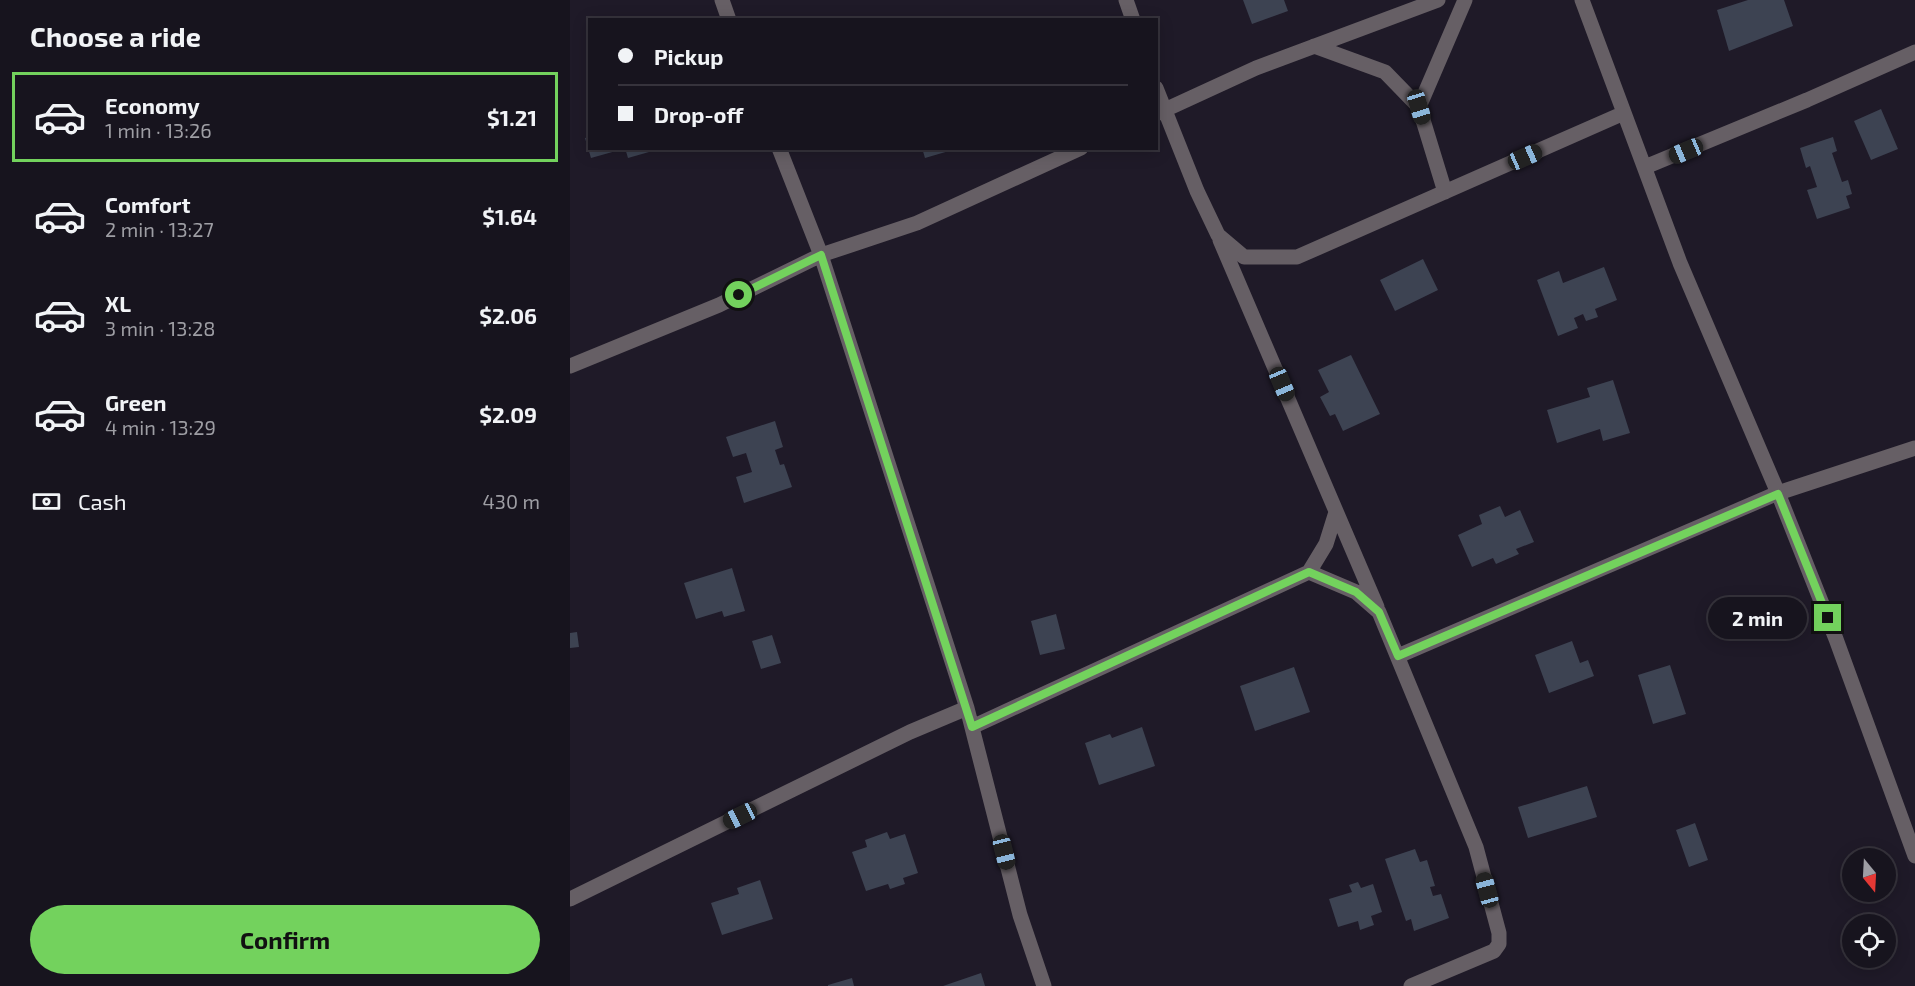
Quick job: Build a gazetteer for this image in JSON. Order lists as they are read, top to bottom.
{
  "north": "bottom",
  "page": {
    "heading": "Choose a ride",
    "banner": ["Pickup", "Drop-off"],
    "list": [
      {
        "name": "Economy",
        "note": "1 min · 13:26",
        "value": "$1.21"
      },
      {
        "name": "Comfort",
        "note": "2 min · 13:27",
        "value": "$1.64"
      },
      {
        "name": "XL",
        "note": "3 min · 13:28",
        "value": "$2.06"
      },
      {
        "name": "Green",
        "note": "4 min · 13:29",
        "value": "$2.09"
      }
    ],
    "pay": ["Cash", "430 m"],
    "bubble": "2 min",
    "buttons": "Confirm"
  }
}
